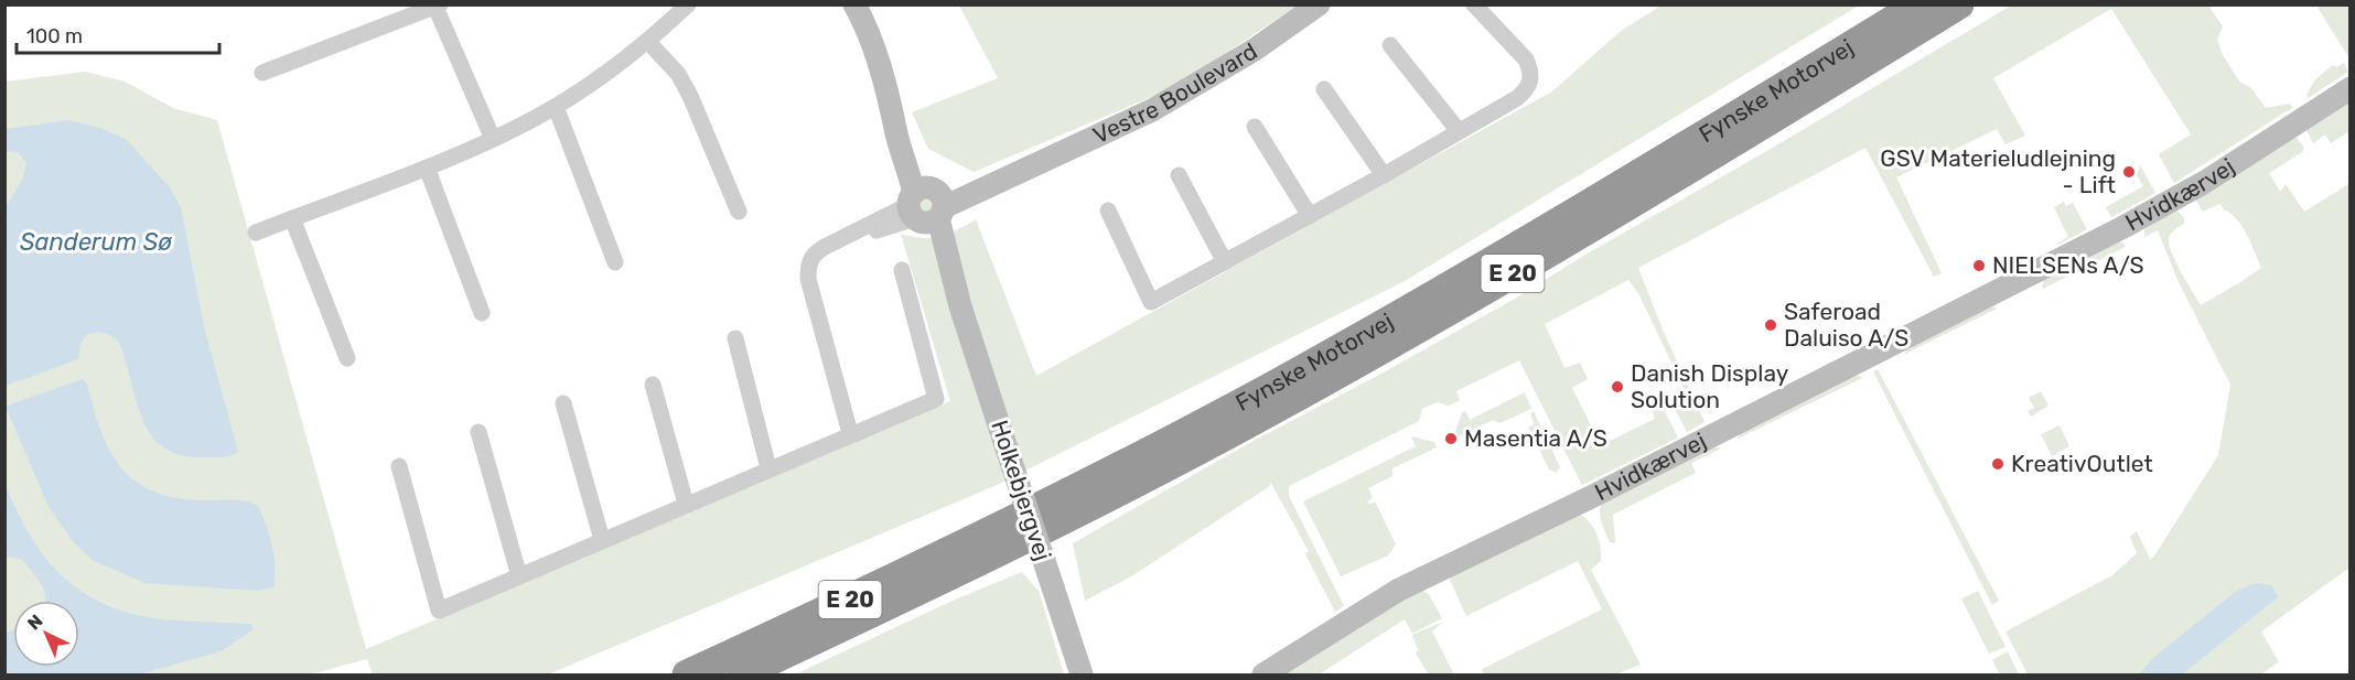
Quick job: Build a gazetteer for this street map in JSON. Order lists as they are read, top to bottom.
{
  "streets": {
    "highway": ["Fynske Motorvej", "E 20"],
    "street": ["Vestre Boulevard", "Hvidkærvej", "Holkebjergvej"]
  },
  "crossings": [
    ["Vestre Boulevard", "Holkebjergvej"]
  ],
  "water": ["Sanderum Sø"],
  "places": [
    "GSV Materieludlejning - Lift",
    "NIELSENs A/S",
    "Saferoad Daluiso A/S",
    "Danish Display Solution",
    "Masentia A/S",
    "KreativOutlet"
  ],
  "scale_bar": "100 m",
  "north": "top left"
}
